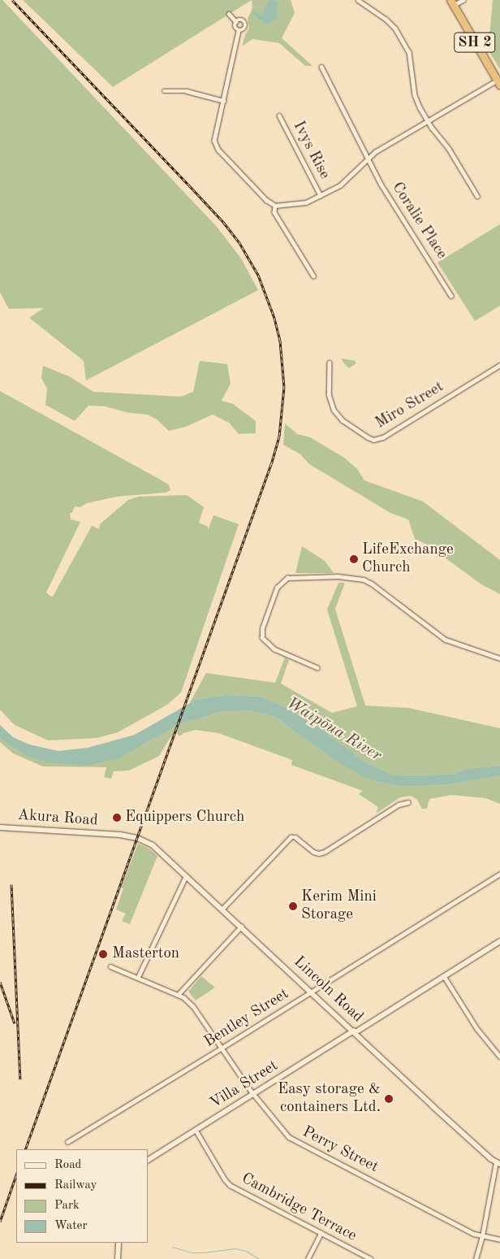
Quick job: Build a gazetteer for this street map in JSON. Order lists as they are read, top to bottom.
{
  "streets": {
    "highway": ["SH 2"],
    "street": [
      "Ivys Rise",
      "Coralie Place",
      "Miro Street",
      "Akura Road",
      "Lincoln Road",
      "Bentley Street",
      "Villa Street",
      "Perry Street",
      "Cambridge Terrace"
    ]
  },
  "crossings": [
    ["Akura Road", "Lincoln Road"],
    ["Lincoln Road", "Bentley Street"],
    ["Lincoln Road", "Villa Street"],
    ["Bentley Street", "Perry Street"],
    ["Villa Street", "Perry Street"],
    ["Villa Street", "Cambridge Terrace"]
  ],
  "water": ["Waipōua River"],
  "places": [
    "LifeExchange Church",
    "Equippers Church",
    "Kerim Mini Storage",
    "Masterton",
    "Easy storage & containers Ltd."
  ],
  "legend": [
    "Road",
    "Railway",
    "Park",
    "Water"
  ]
}
